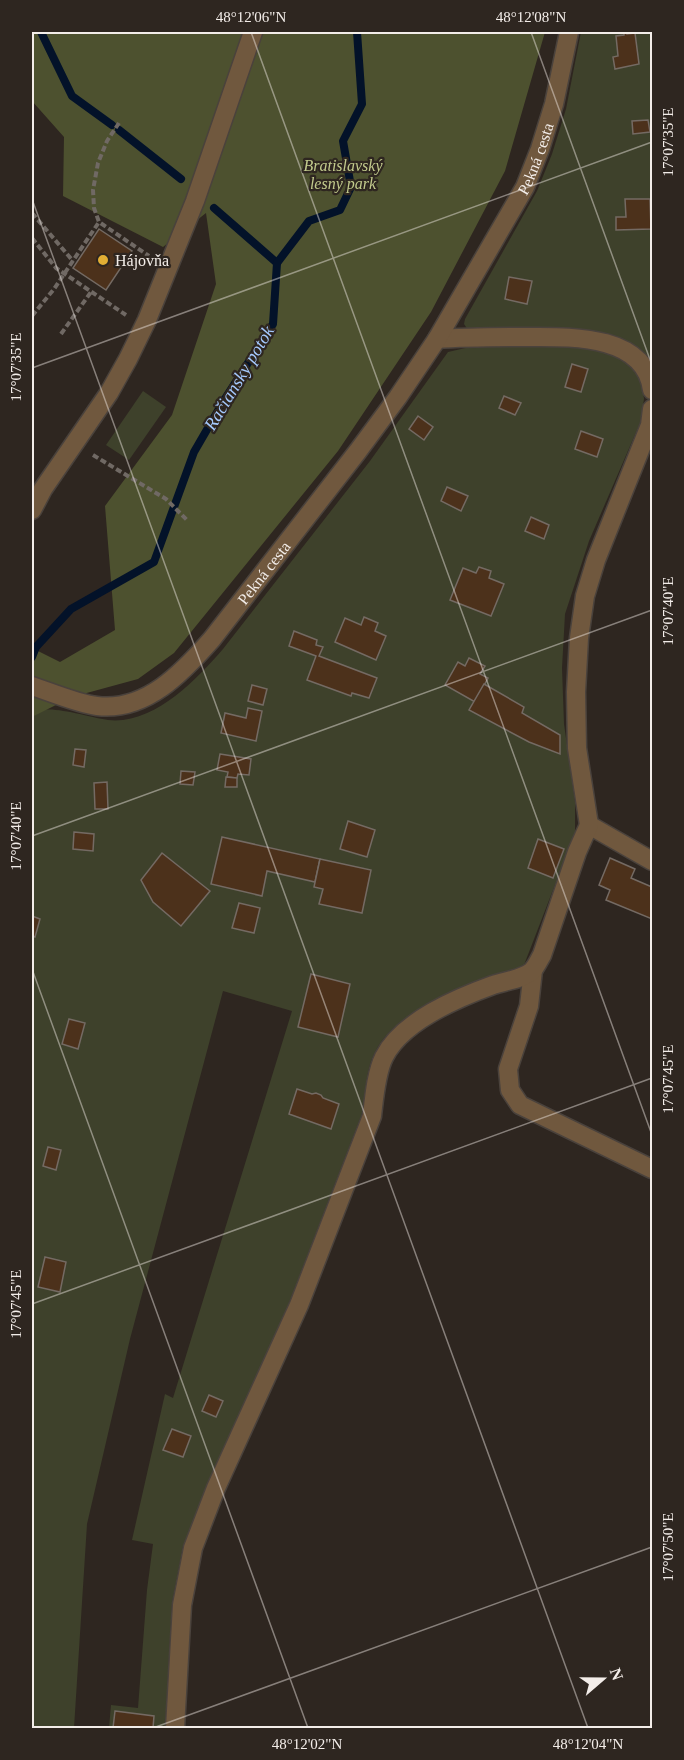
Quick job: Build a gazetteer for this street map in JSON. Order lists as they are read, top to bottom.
{
  "streets": {
    "street": ["Pekná cesta"]
  },
  "water": ["Račiansky potok"],
  "parks": ["Bratislavský lesný park"],
  "places": ["Hájovňa"],
  "north": "right",
  "coordinates": [
    "48°12'06\"N",
    "48°12'08\"N",
    "17°07'35\"E",
    "17°07'40\"E",
    "17°07'45\"E",
    "17°07'50\"E",
    "48°12'02\"N",
    "48°12'04\"N"
  ]
}
